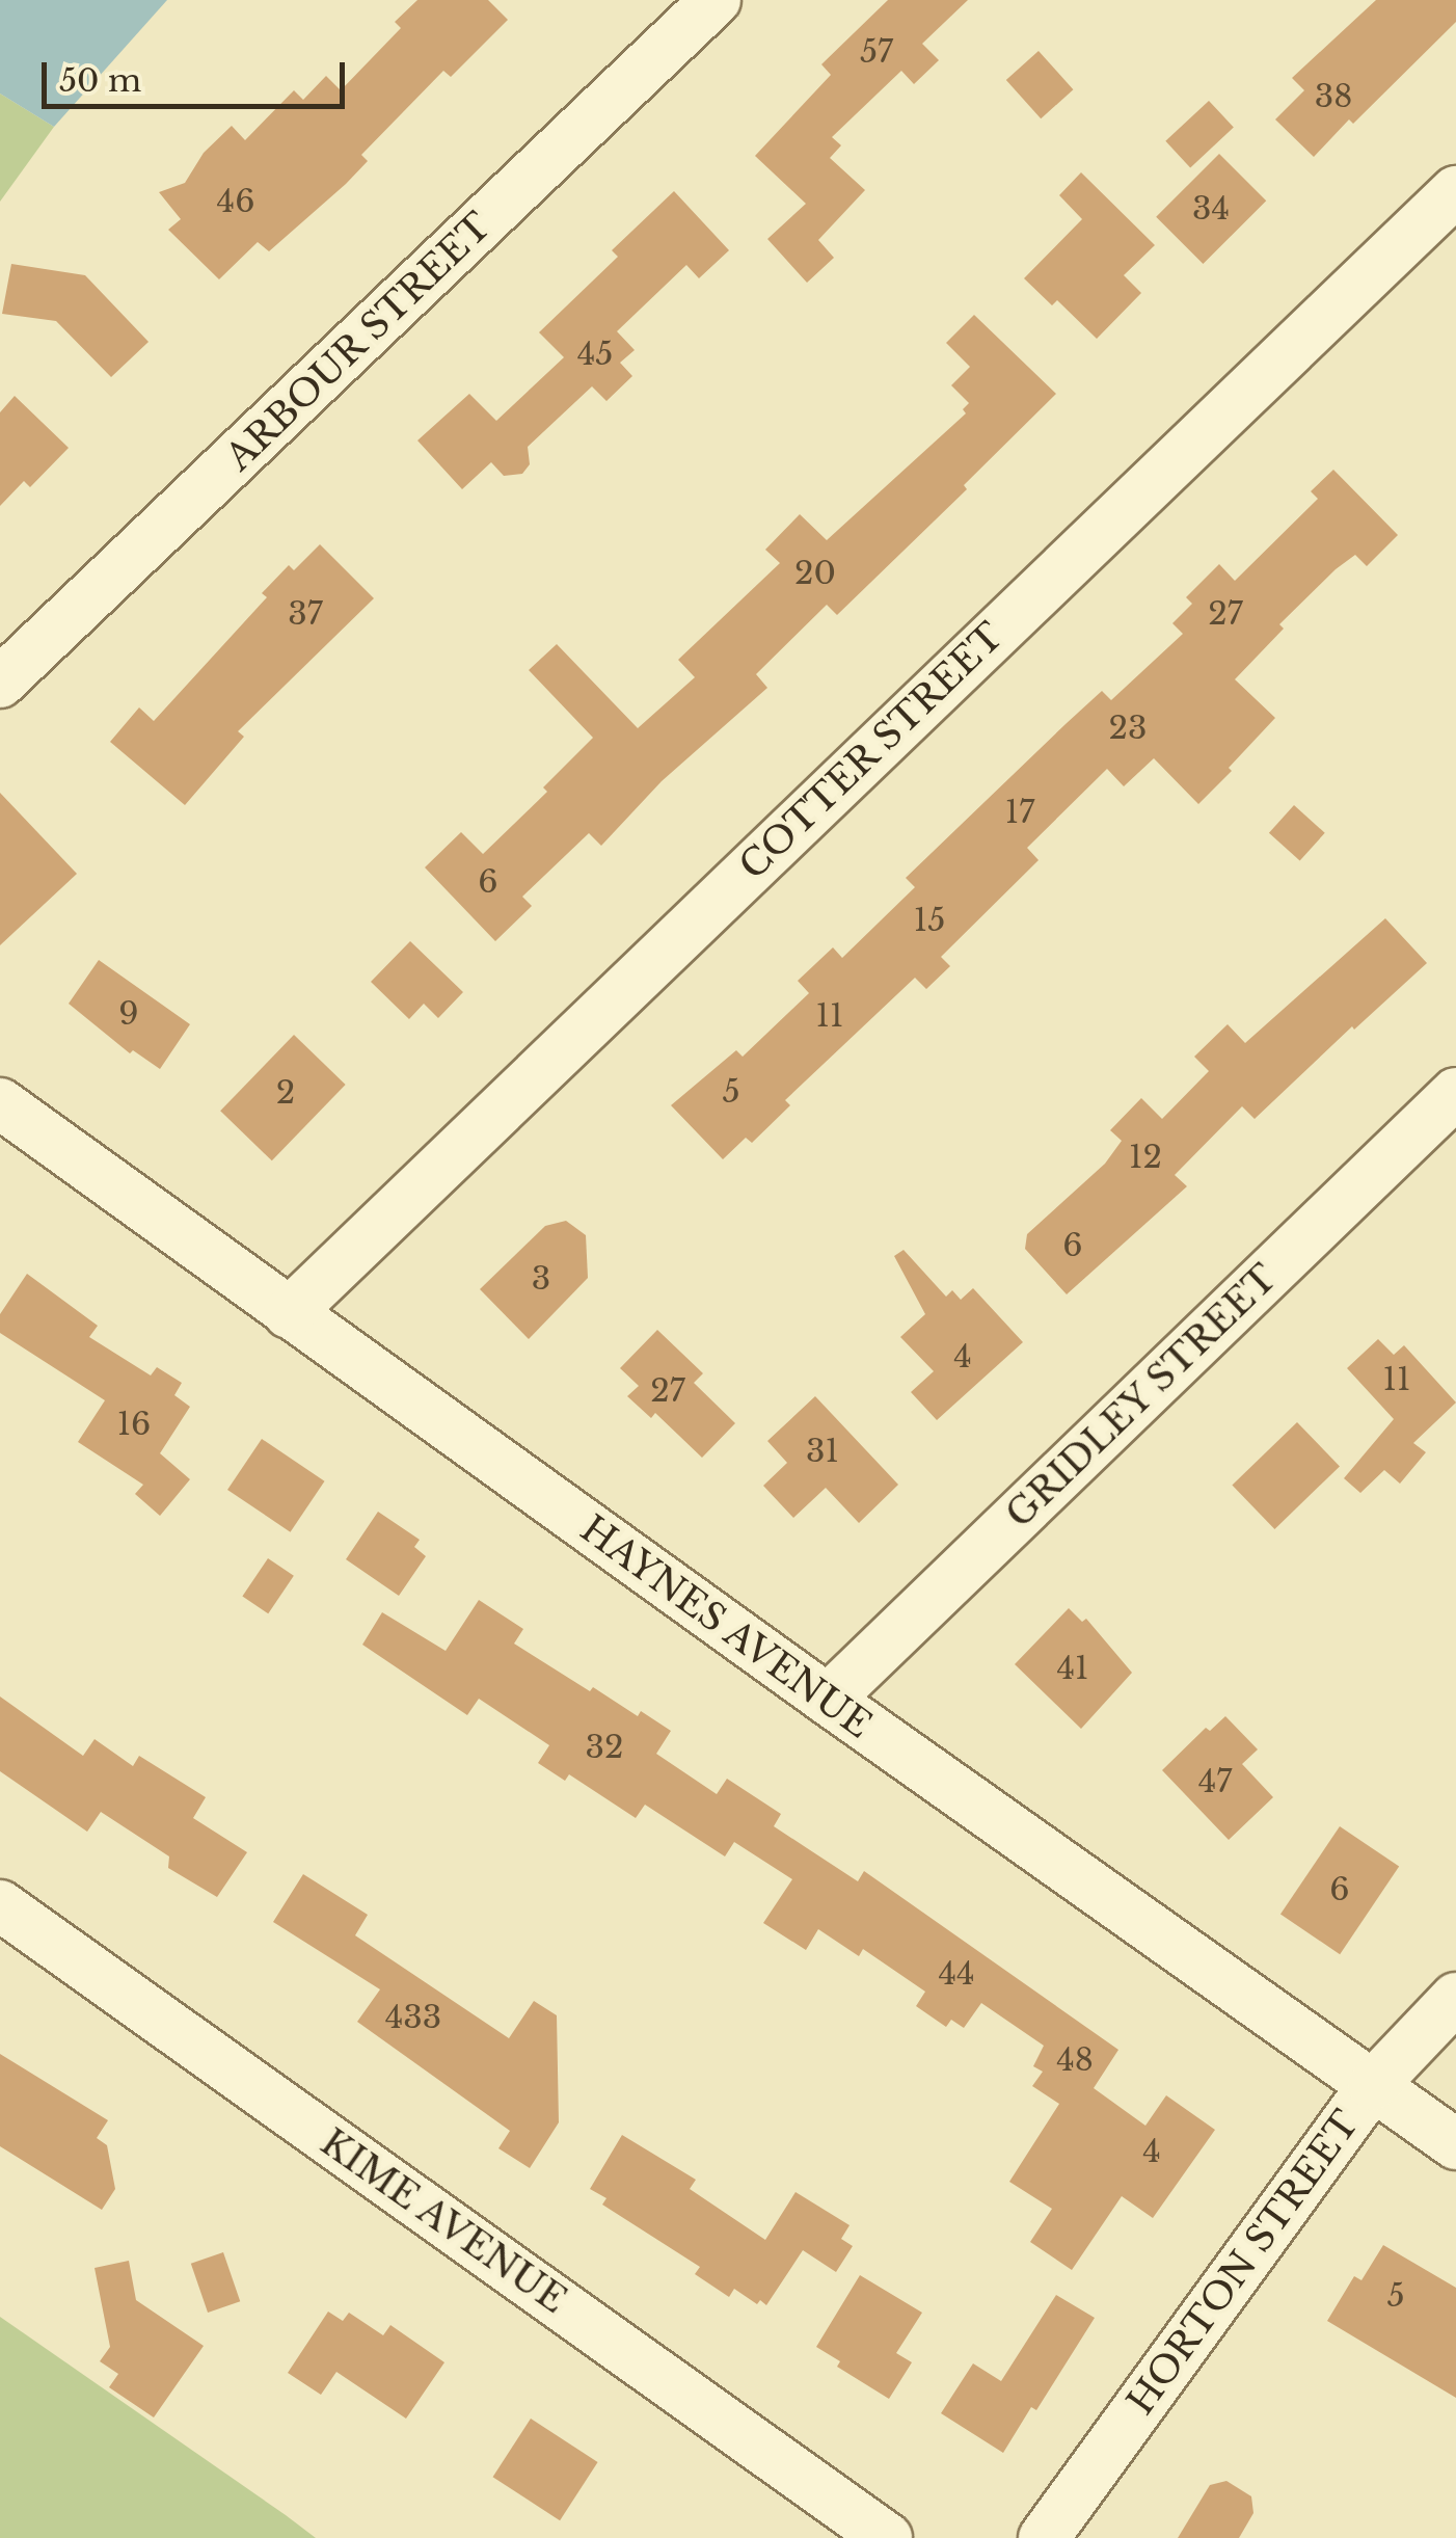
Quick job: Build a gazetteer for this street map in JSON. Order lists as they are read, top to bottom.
{
  "streets": {
    "street": [
      "ARBOUR STREET",
      "COTTER STREET",
      "GRIDLEY STREET",
      "HAYNES AVENUE",
      "KIME AVENUE",
      "HORTON STREET"
    ]
  },
  "crossings": [
    ["COTTER STREET", "HAYNES AVENUE"],
    ["GRIDLEY STREET", "HAYNES AVENUE"],
    ["HAYNES AVENUE", "HORTON STREET"]
  ],
  "house_numbers": [
    "57",
    "38",
    "46",
    "34",
    "45",
    "20",
    "37",
    "27",
    "23",
    "17",
    "6",
    "15",
    "9",
    "11",
    "5",
    "2",
    "12",
    "6",
    "3",
    "4",
    "11",
    "27",
    "16",
    "31",
    "41",
    "32",
    "47",
    "6",
    "44",
    "433",
    "48",
    "4",
    "5"
  ],
  "scale_bar": "50 m"
}
